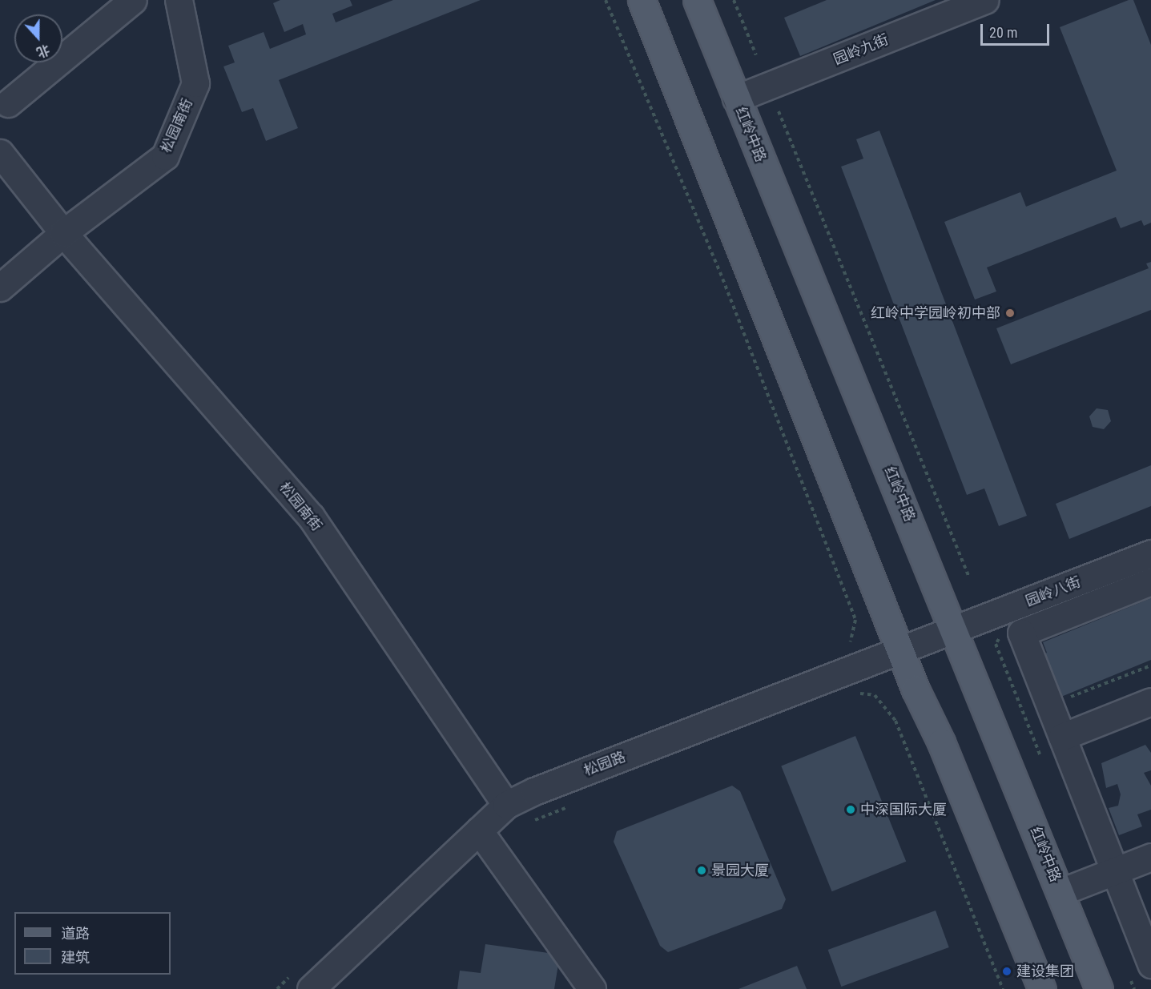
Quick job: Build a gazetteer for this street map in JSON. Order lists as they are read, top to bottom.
{
  "streets": {
    "main road": ["红岭中路"],
    "street": [
      "园岭九街",
      "松园南街",
      "园岭八街",
      "松园路"
    ]
  },
  "crossings": [
    ["园岭九街", "红岭中路"],
    ["松园南街", "松园路"],
    ["红岭中路", "园岭八街"],
    ["红岭中路", "松园路"],
    ["园岭八街", "松园路"]
  ],
  "places": [
    "红岭中学园岭初中部",
    "中深国际大厦",
    "景园大厦",
    "建设集团"
  ],
  "legend": ["道路", "建筑"],
  "scale_bar": "20 m",
  "north": "bottom"
}
